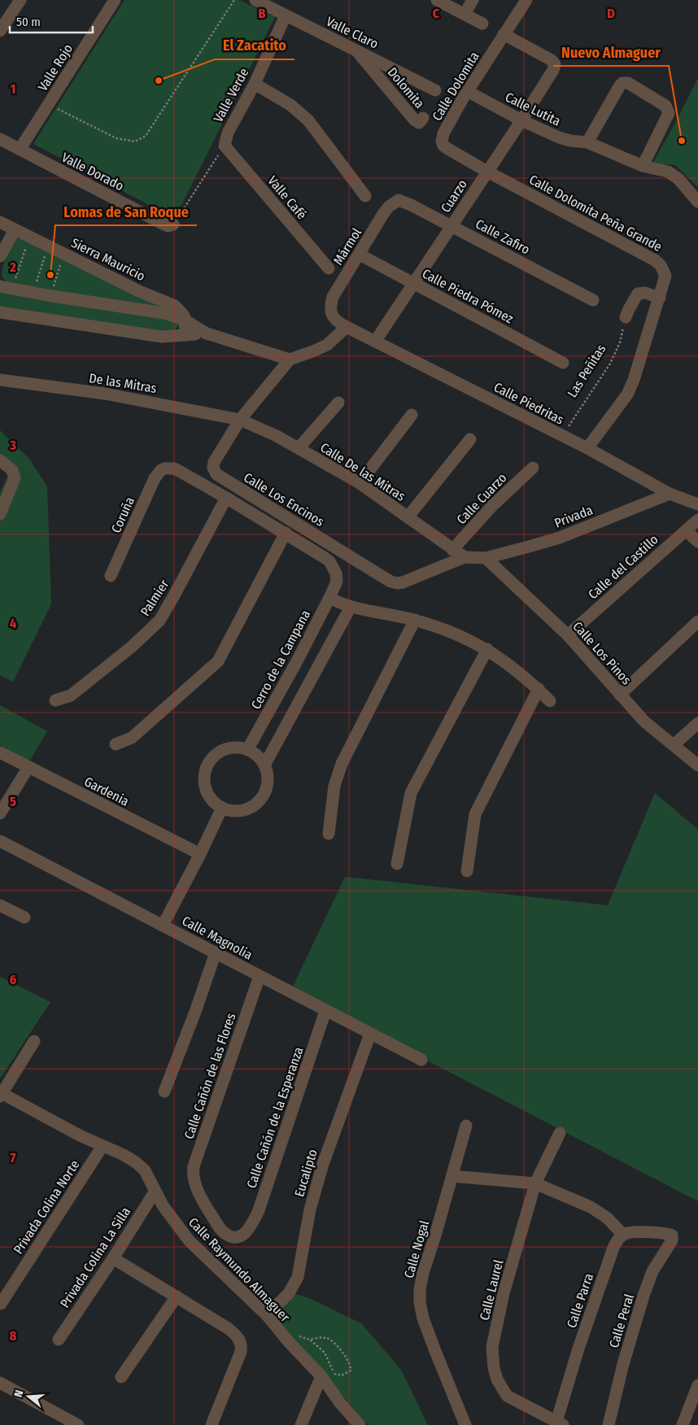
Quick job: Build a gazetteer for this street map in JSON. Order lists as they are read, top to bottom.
{
  "streets": {
    "street": [
      "Valle Claro",
      "Valle Rojo",
      "Calle Dolomita",
      "Dolomita",
      "Valle Verde",
      "Calle Lutita",
      "Valle Dorado",
      "Cuarzo",
      "Valle Café",
      "Calle Dolomita Peña Grande",
      "Calle Zafiro",
      "Mármol",
      "Sierra Mauricio",
      "Calle Piedra Pómez",
      "De las Mitras",
      "Calle Piedritas",
      "Calle De las Mitras",
      "Calle Cuarzo",
      "Calle Los Encinos",
      "Coruña",
      "Privada",
      "Calle del Castillo",
      "Palmier",
      "Calle Los Pinos",
      "Cerro de la Campana",
      "Gardenia",
      "Calle Magnolia",
      "Calle Cañón de las Flores",
      "Calle Cañón de la Esperanza",
      "Eucalipto",
      "Privada Colina Norte",
      "Calle Nogal",
      "Privada Colina La Silla",
      "Calle Raymundo Almaguer",
      "Calle Laurel",
      "Calle Parra",
      "Calle Peral"
    ],
    "path": ["Las Peñitas"]
  },
  "crossings": [
    ["Valle Claro", "Dolomita"],
    ["Valle Claro", "Valle Verde"],
    ["Valle Rojo", "Valle Dorado"],
    ["Calle Dolomita", "Calle Lutita"],
    ["Calle Dolomita", "Cuarzo"],
    ["Calle Dolomita", "Calle Dolomita Peña Grande"],
    ["Valle Verde", "Valle Café"],
    ["Calle Lutita", "Cuarzo"],
    ["Cuarzo", "Calle Dolomita Peña Grande"],
    ["Cuarzo", "Calle Zafiro"],
    ["Cuarzo", "Calle Piedra Pómez"],
    ["Cuarzo", "Calle Piedritas"],
    ["Calle Dolomita Peña Grande", "Calle Piedritas"],
    ["Calle Zafiro", "Mármol"],
    ["Mármol", "Calle Piedra Pómez"],
    ["Mármol", "Calle Piedritas"],
    ["Las Peñitas", "Calle Piedritas"],
    ["De las Mitras", "Calle De las Mitras"],
    ["De las Mitras", "Calle Los Encinos"],
    ["Calle Piedritas", "Privada"],
    ["Calle De las Mitras", "Calle Cuarzo"],
    ["Calle De las Mitras", "Calle Los Encinos"],
    ["Calle De las Mitras", "Privada"],
    ["Calle Los Encinos", "Privada"],
    ["Coruña", "Palmier"],
    ["Privada", "Calle Los Pinos"],
    ["Calle del Castillo", "Calle Los Pinos"],
    ["Calle Magnolia", "Calle Cañón de las Flores"],
    ["Calle Magnolia", "Calle Cañón de la Esperanza"],
    ["Calle Magnolia", "Eucalipto"],
    ["Calle Cañón de las Flores", "Calle Cañón de la Esperanza"],
    ["Eucalipto", "Calle Raymundo Almaguer"],
    ["Privada Colina Norte", "Calle Raymundo Almaguer"],
    ["Privada Colina La Silla", "Calle Raymundo Almaguer"],
    ["Calle Laurel", "Calle Parra"],
    ["Calle Parra", "Calle Peral"]
  ],
  "places": ["El Zacatito", "Nuevo Almaguer", "Lomas de San Roque"],
  "scale_bar": "50 m",
  "north": "left",
  "grid": {
    "columns": ["B", "C", "D"],
    "rows": [
      "1",
      "2",
      "3",
      "4",
      "5",
      "6",
      "7",
      "8"
    ]
  }
}
